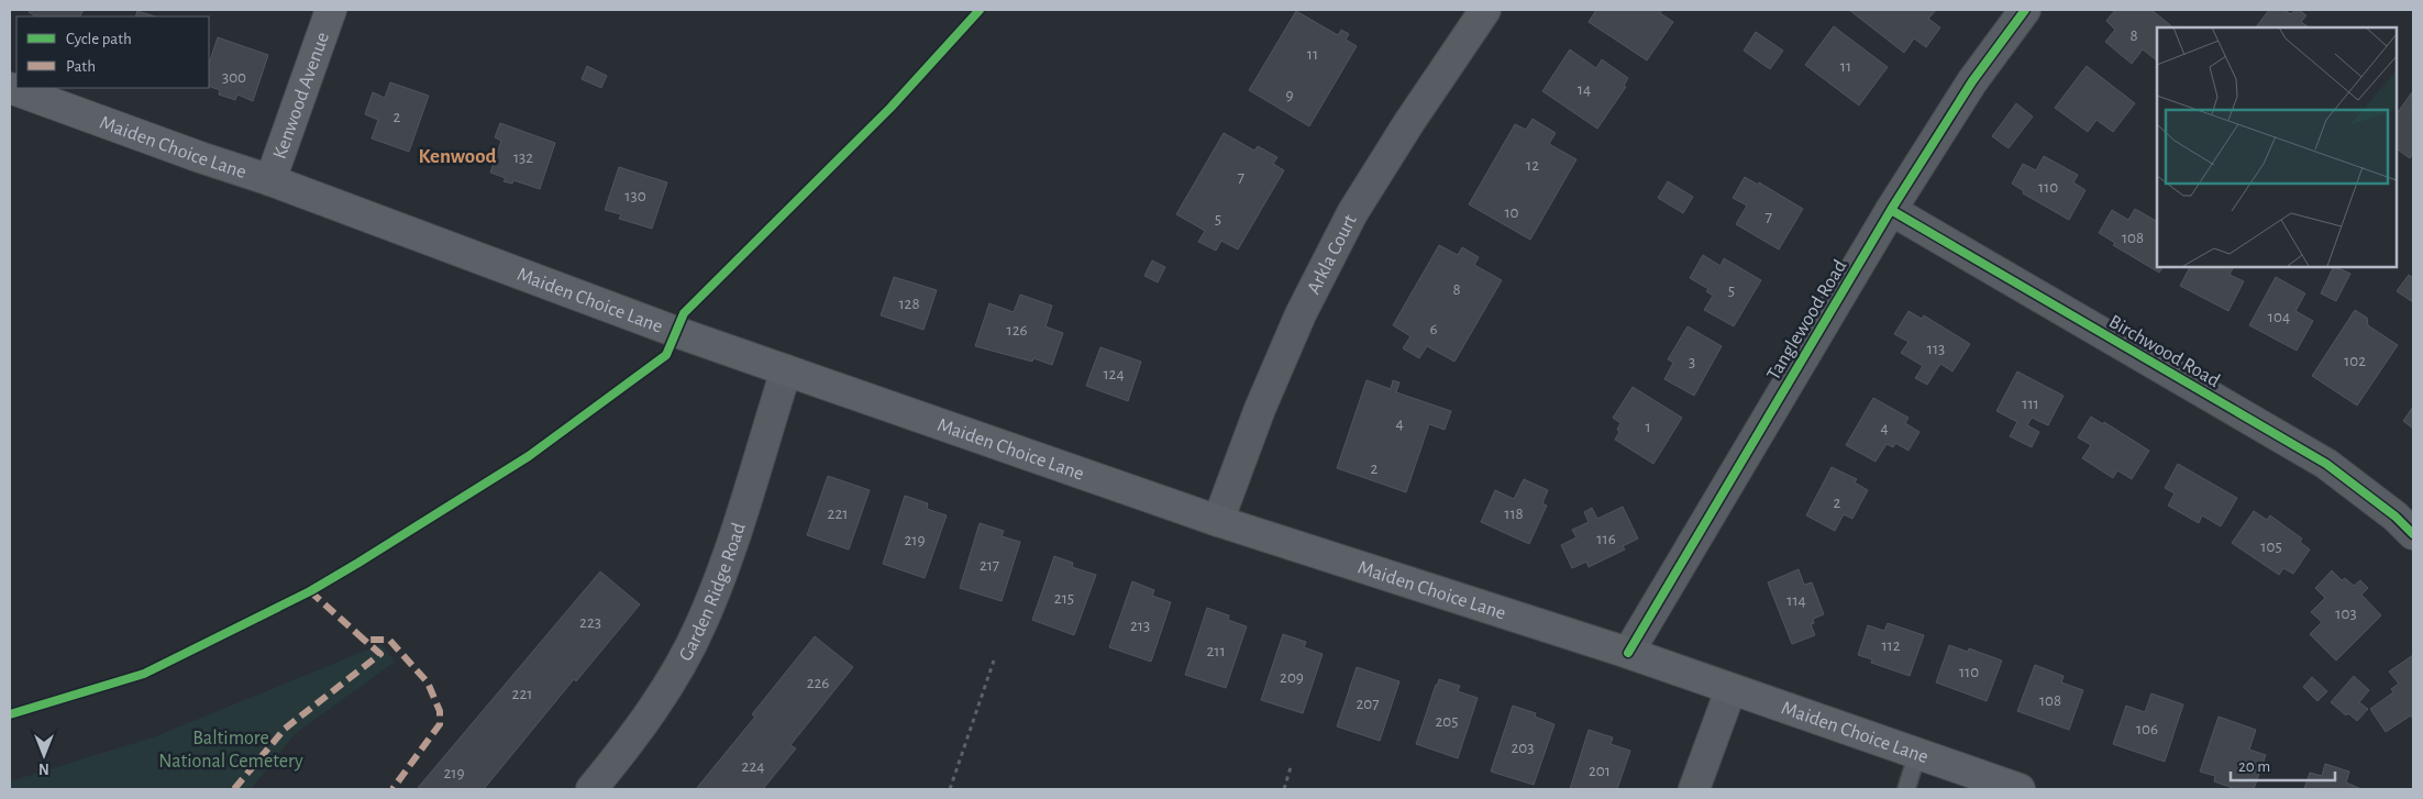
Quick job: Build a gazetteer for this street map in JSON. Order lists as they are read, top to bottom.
{
  "streets": {
    "main road": ["Kenwood Avenue", "Maiden Choice Lane"],
    "street": [
      "Arkla Court",
      "Tanglewood Road",
      "Birchwood Road",
      "Garden Ridge Road"
    ]
  },
  "crossings": [
    ["Kenwood Avenue", "Maiden Choice Lane"],
    ["Maiden Choice Lane", "Arkla Court"],
    ["Maiden Choice Lane", "Tanglewood Road"],
    ["Maiden Choice Lane", "Garden Ridge Road"],
    ["Tanglewood Road", "Birchwood Road"]
  ],
  "districts": ["Kenwood"],
  "parks": ["Baltimore National Cemetery"],
  "house_numbers": [
    "8",
    "11",
    "11",
    "300",
    "14",
    "9",
    "2",
    "132",
    "12",
    "7",
    "110",
    "130",
    "10",
    "7",
    "5",
    "108",
    "8",
    "5",
    "128",
    "104",
    "6",
    "126",
    "113",
    "102",
    "3",
    "124",
    "111",
    "4",
    "1",
    "4",
    "2",
    "2",
    "221",
    "118",
    "116",
    "219",
    "105",
    "217",
    "215",
    "114",
    "103",
    "223",
    "213",
    "112",
    "211",
    "110",
    "209",
    "226",
    "221",
    "108",
    "207",
    "205",
    "106",
    "203",
    "224",
    "201",
    "219"
  ],
  "legend": ["Cycle path", "Path"],
  "scale_bar": "20 m",
  "north": "bottom"
}
